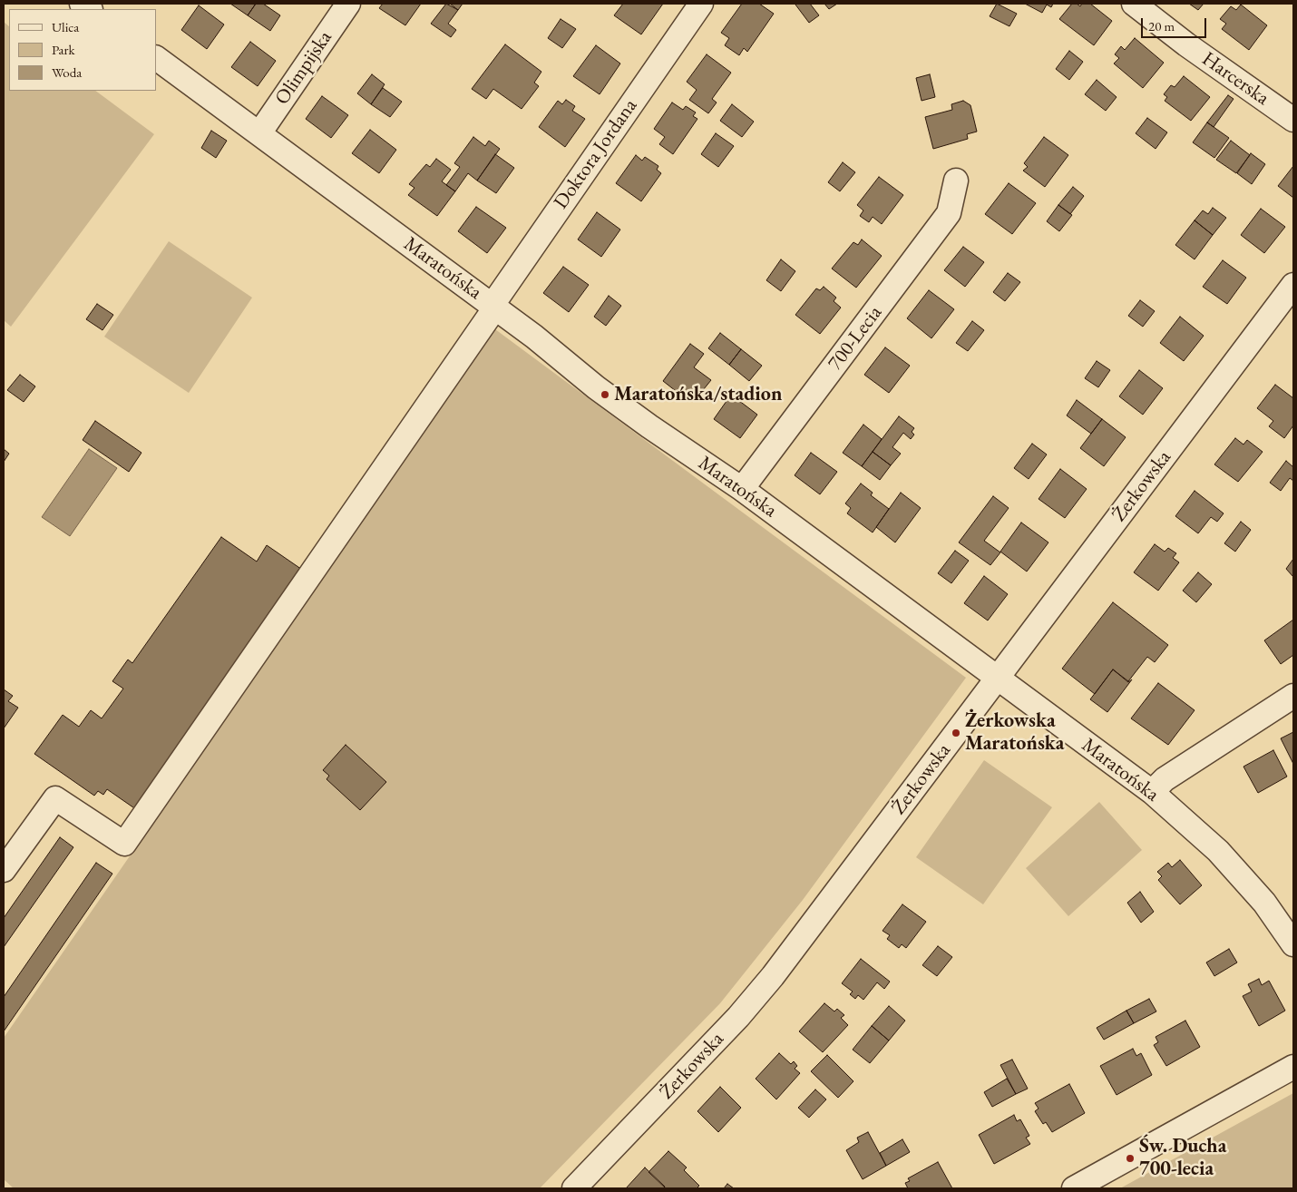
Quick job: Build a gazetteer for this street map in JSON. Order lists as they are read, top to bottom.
{
  "streets": {
    "street": [
      "Olimpijska",
      "Harcerska",
      "Doktora Jordana",
      "Maratońska",
      "700-Lecia",
      "Żerkowska"
    ]
  },
  "crossings": [
    ["Olimpijska", "Maratońska"],
    ["Doktora Jordana", "Maratońska"],
    ["Maratońska", "700-Lecia"],
    ["Maratońska", "Żerkowska"]
  ],
  "places": ["Maratońska/stadion", "Żerkowska Maratońska", "Św. Ducha 700-lecia"],
  "legend": ["Ulica", "Park", "Woda"],
  "scale_bar": "20 m"
}
